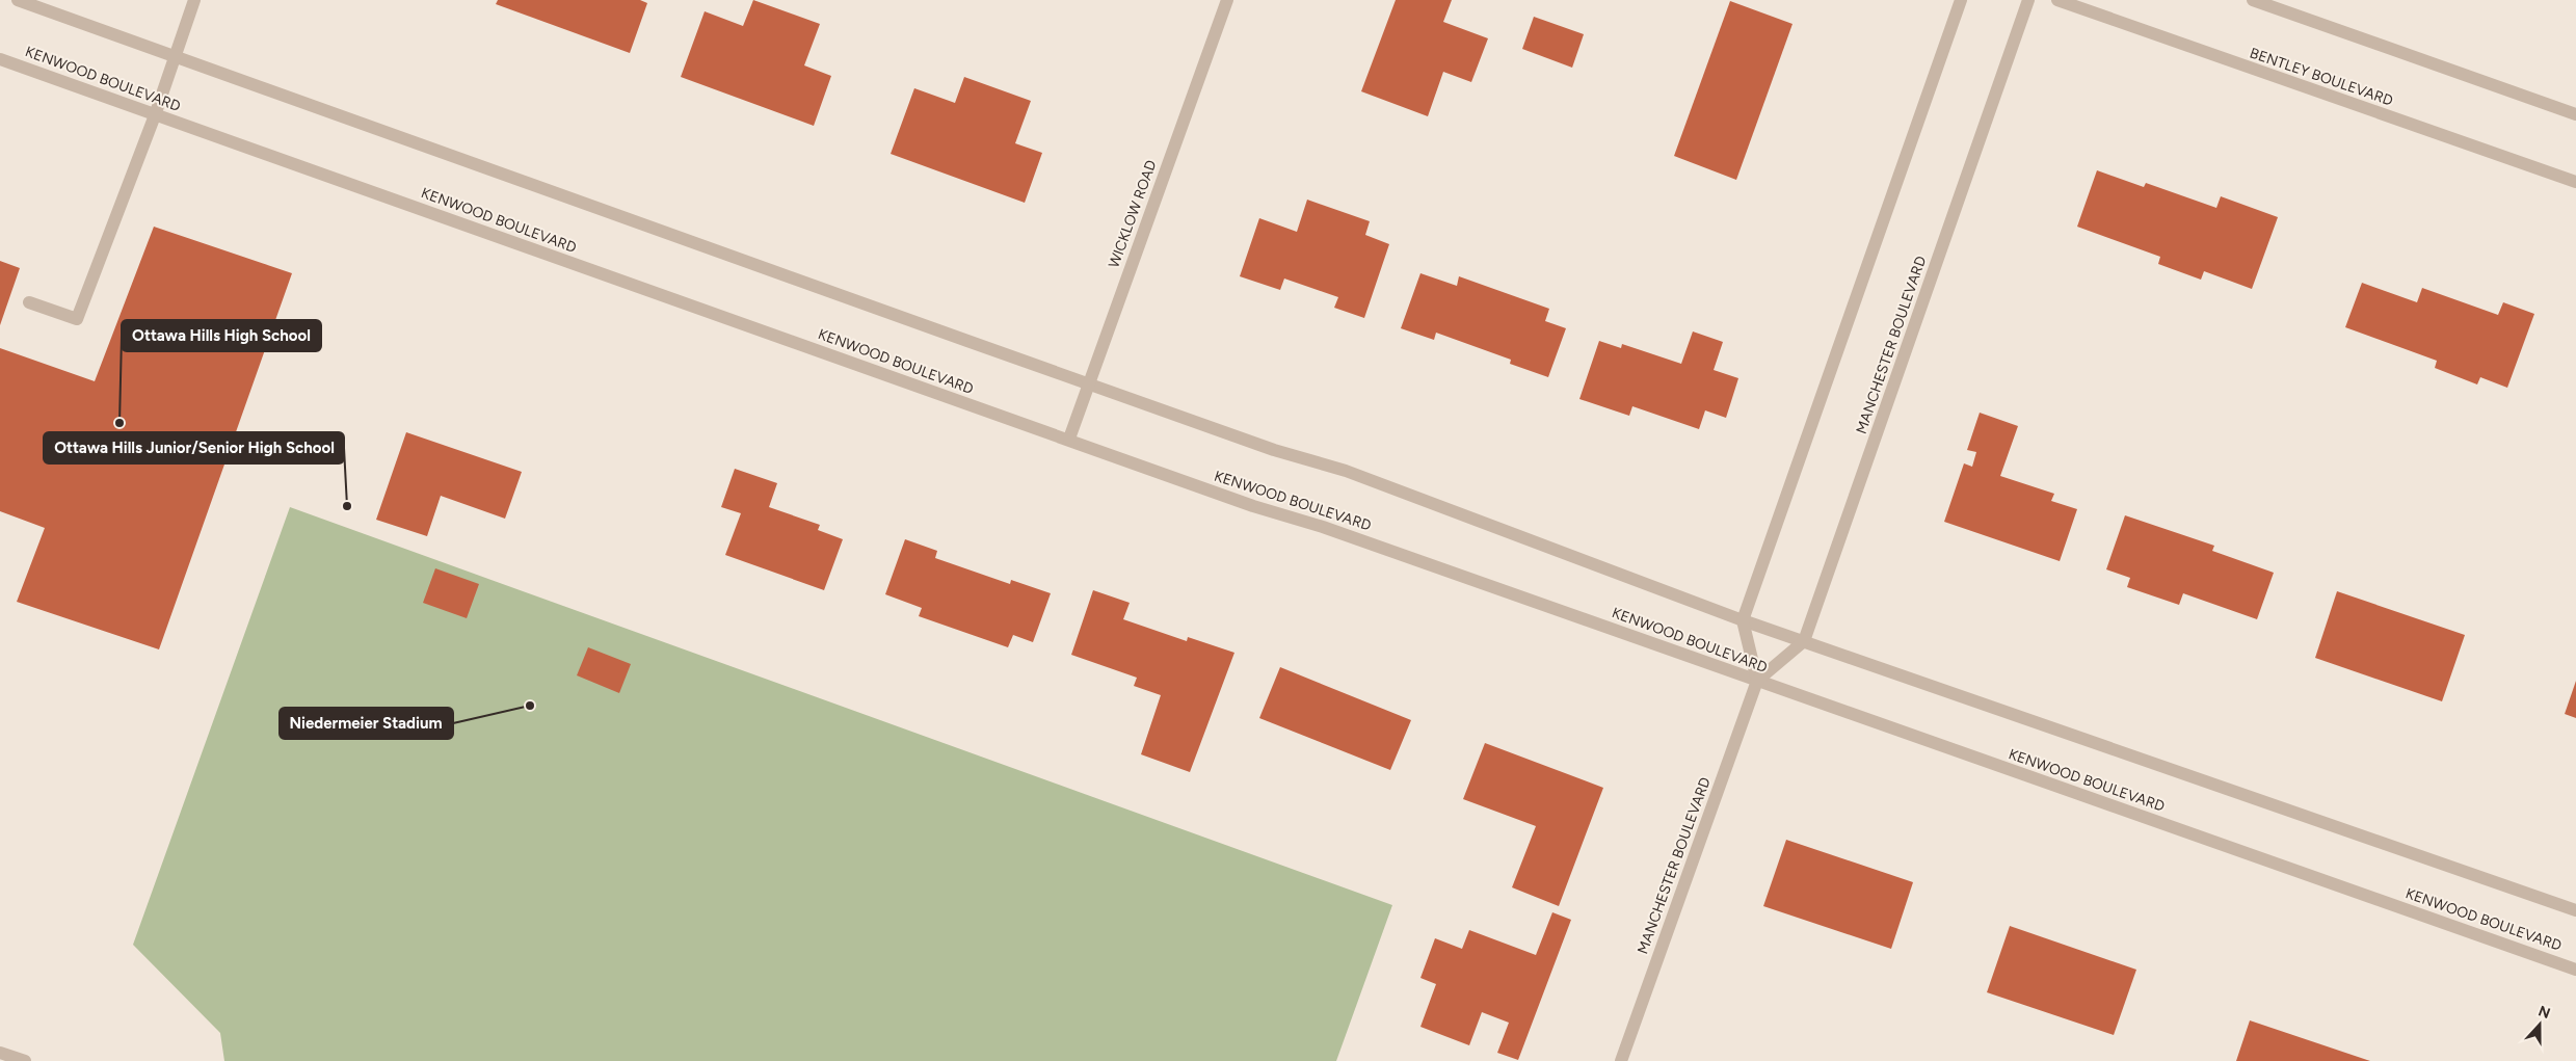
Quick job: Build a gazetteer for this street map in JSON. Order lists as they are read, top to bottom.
{
  "streets": {
    "street": [
      "BENTLEY BOULEVARD",
      "KENWOOD BOULEVARD",
      "WICKLOW ROAD",
      "MANCHESTER BOULEVARD"
    ]
  },
  "crossings": [
    ["KENWOOD BOULEVARD", "WICKLOW ROAD"],
    ["KENWOOD BOULEVARD", "MANCHESTER BOULEVARD"]
  ],
  "places": ["Ottawa Hills High School", "Ottawa Hills Junior/Senior High School", "Niedermeier Stadium"],
  "north": "top"
}
